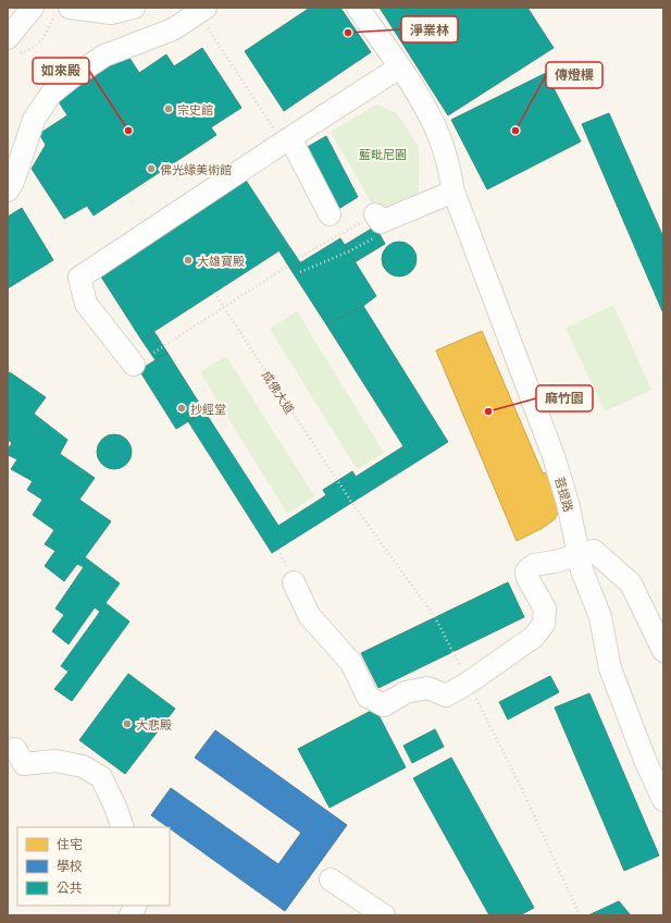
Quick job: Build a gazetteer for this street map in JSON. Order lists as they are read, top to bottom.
{
  "streets": {
    "lane": ["菩提路"],
    "path": ["成佛大道"]
  },
  "parks": ["藍毗尼園"],
  "places": [
    "淨業林",
    "宗史館",
    "如來殿",
    "傳燈樓",
    "佛光緣美術館",
    "大雄寶殿",
    "抄經堂",
    "麻竹園",
    "大悲殿"
  ],
  "legend": ["住宅", "學校", "公共"]
}
